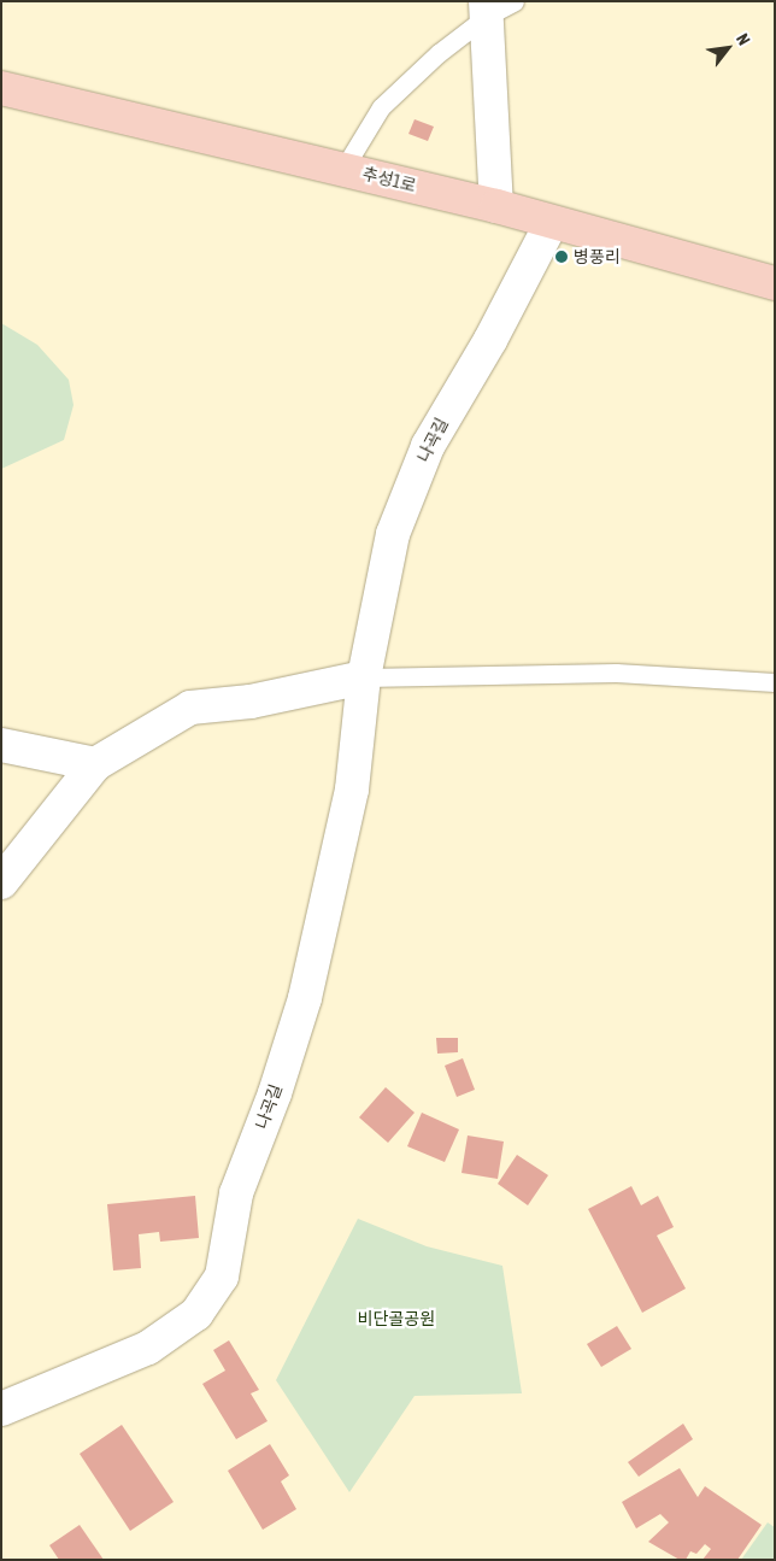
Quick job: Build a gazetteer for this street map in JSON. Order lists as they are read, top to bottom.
{
  "streets": {
    "street": ["추성1로", "나곡길"]
  },
  "crossings": [
    ["추성1로", "나곡길"]
  ],
  "parks": ["비단골공원"],
  "places": ["병풍리"],
  "north": "top right"
}
